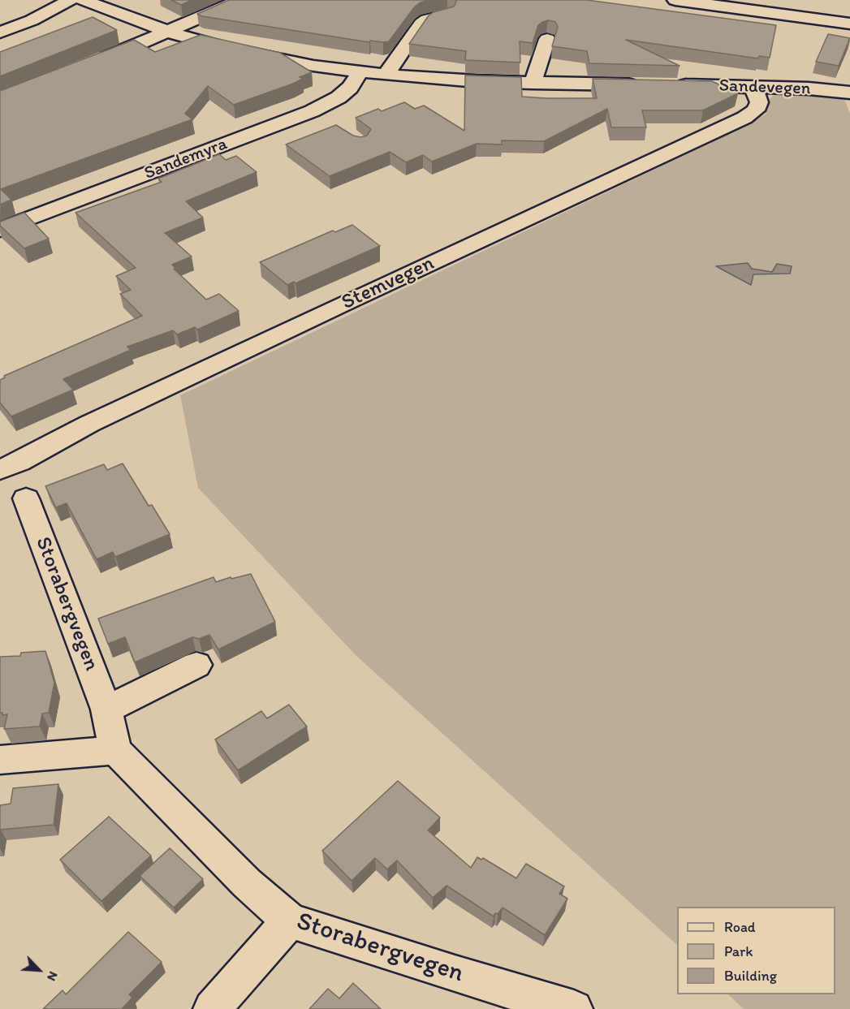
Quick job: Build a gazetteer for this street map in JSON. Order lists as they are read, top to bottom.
{
  "streets": {
    "street": [
      "Sandevegen",
      "Sandemyra",
      "Stemvegen",
      "Storabergvegen"
    ]
  },
  "crossings": [
    ["Sandevegen", "Stemvegen"]
  ],
  "legend": ["Road", "Park", "Building"],
  "north": "bottom right"
}
